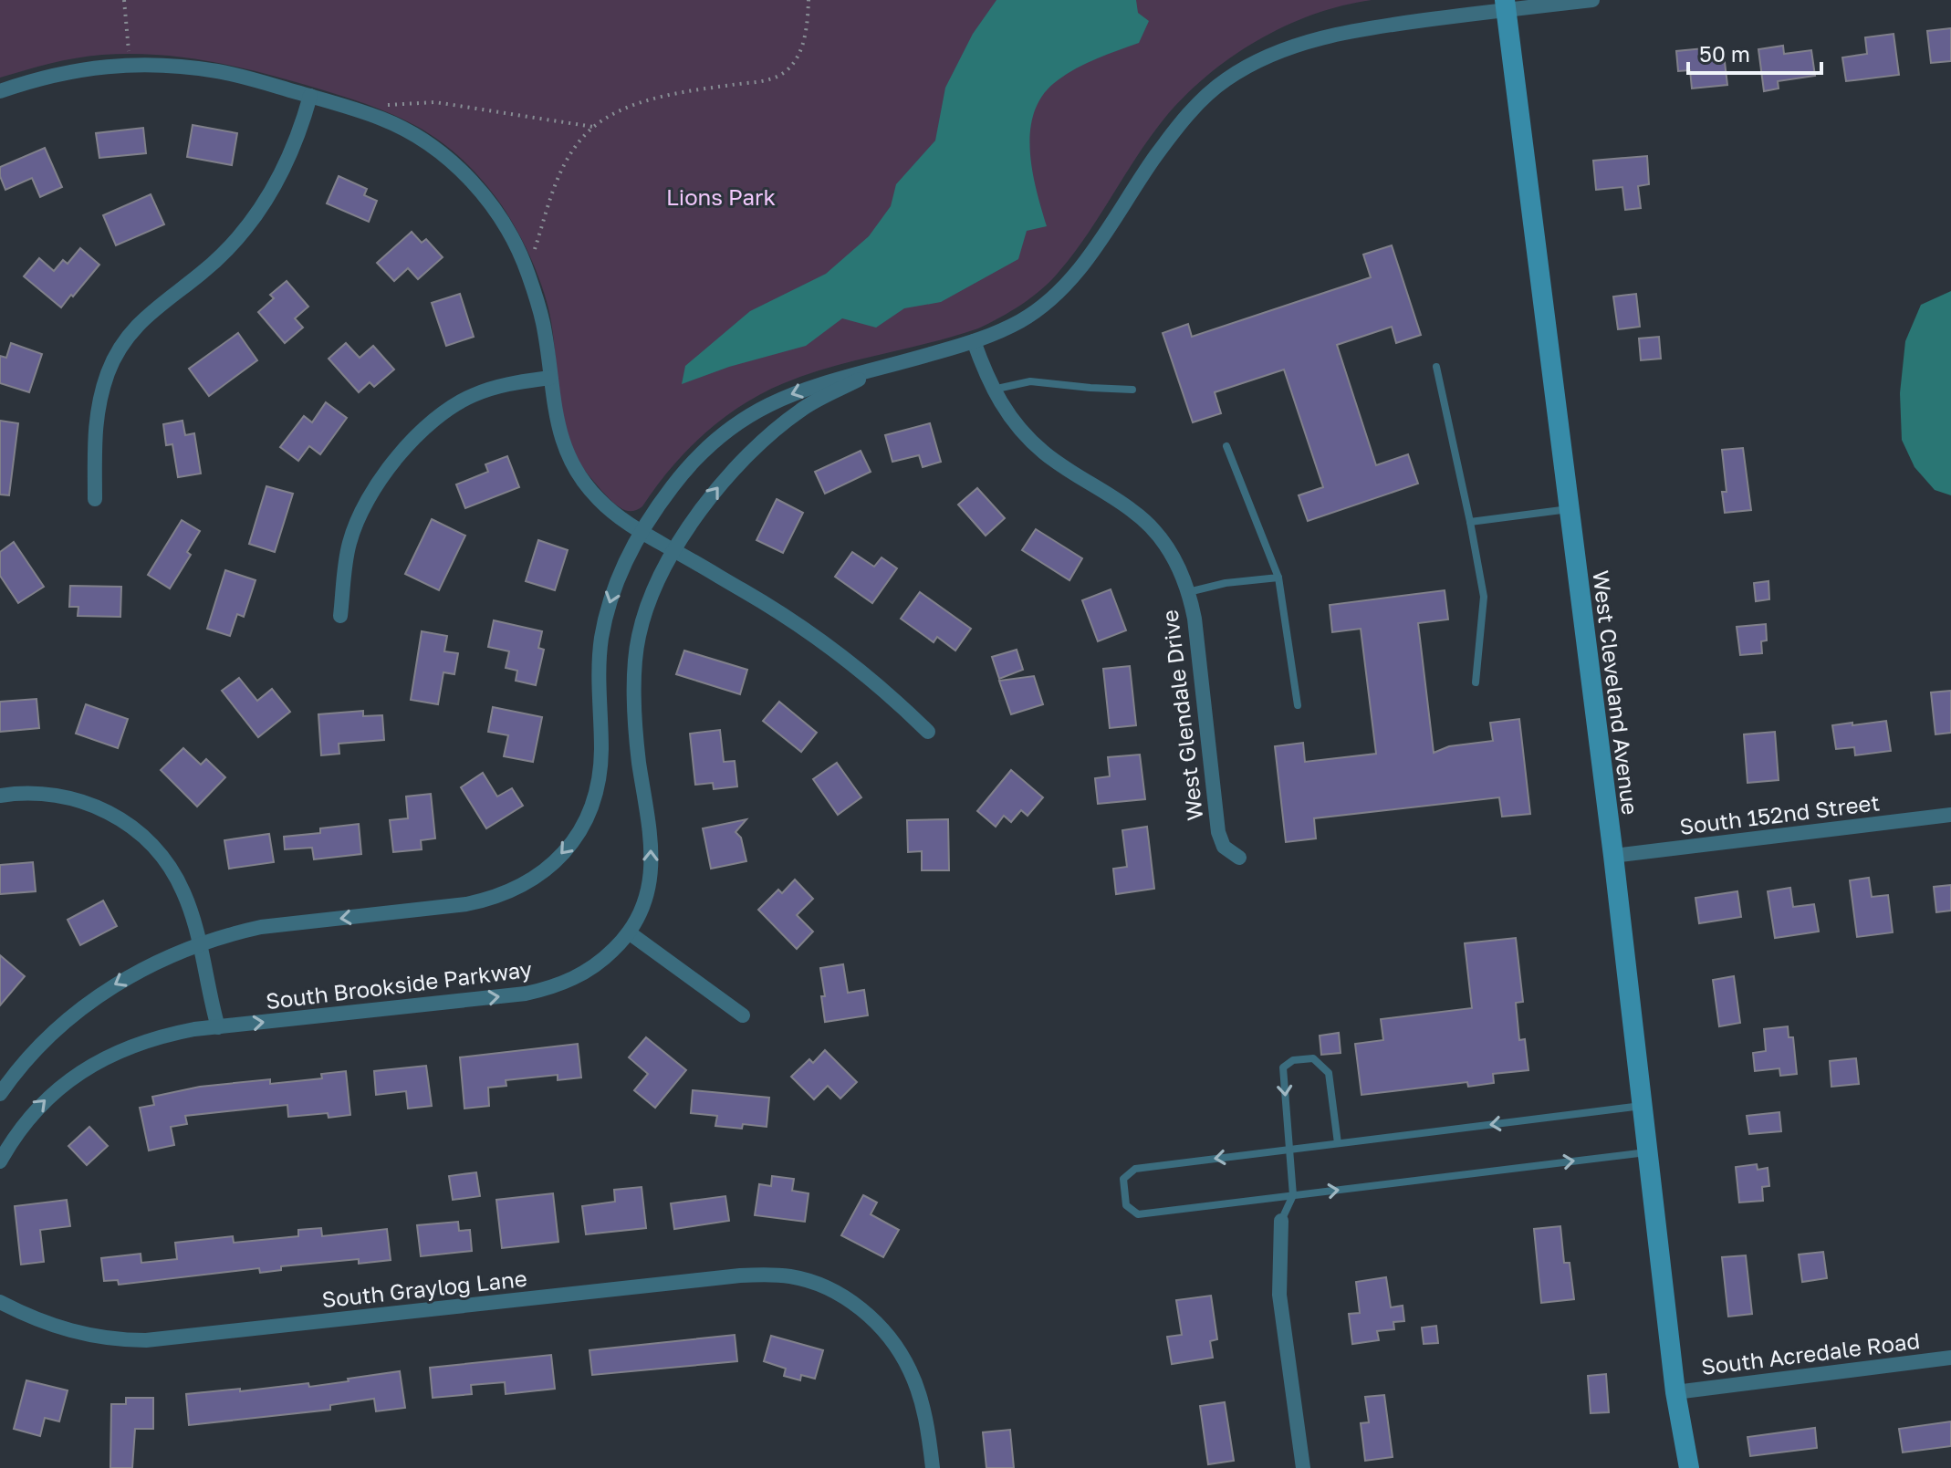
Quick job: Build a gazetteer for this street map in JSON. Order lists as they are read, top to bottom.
{
  "streets": {
    "main road": ["West Cleveland Avenue"],
    "street": [
      "West Glendale Drive",
      "South 152nd Street",
      "South Brookside Parkway",
      "South Graylog Lane",
      "South Acredale Road"
    ]
  },
  "crossings": [
    ["West Cleveland Avenue", "South 152nd Street"],
    ["West Cleveland Avenue", "South Brookside Parkway"],
    ["West Cleveland Avenue", "South Acredale Road"],
    ["West Glendale Drive", "South Brookside Parkway"]
  ],
  "parks": ["Lions Park"],
  "scale_bar": "50 m"
}
